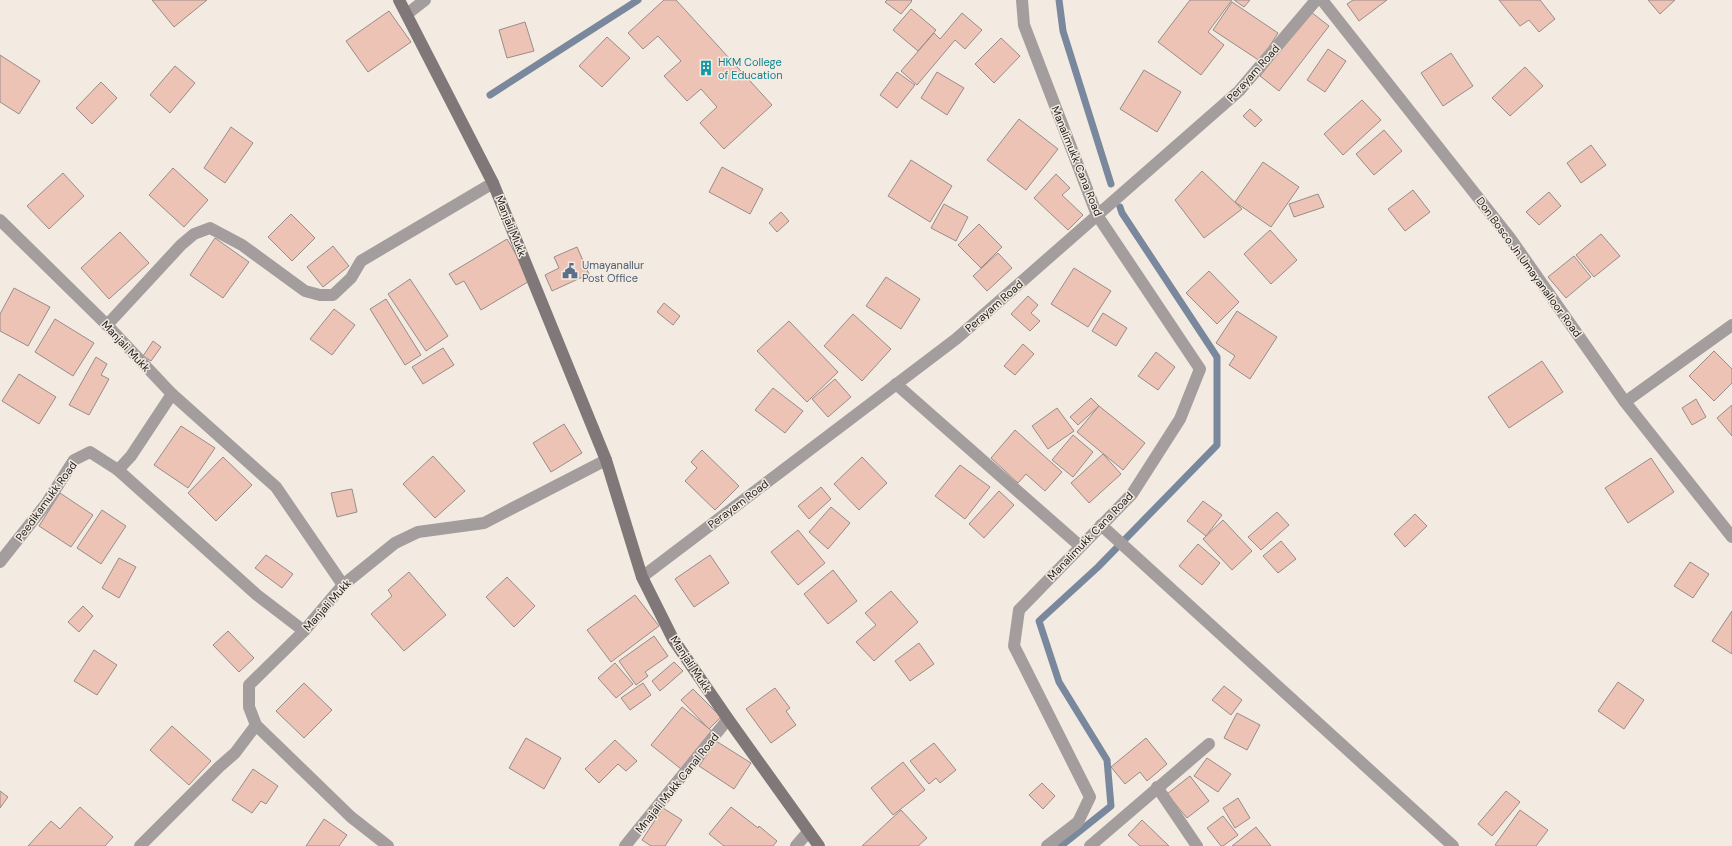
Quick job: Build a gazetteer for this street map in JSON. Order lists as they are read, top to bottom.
{
  "streets": {
    "street": [
      "Perayam Road",
      "Manalimukk Cana Road",
      "Manjali Mukk",
      "Don Bosco Jn Umayanalloor Road",
      "Peedikamukk Road",
      "Mnajali Mukk Canal Road"
    ]
  },
  "crossings": [
    ["Perayam Road", "Manalimukk Cana Road"],
    ["Perayam Road", "Manjali Mukk"],
    ["Manjali Mukk", "Mnajali Mukk Canal Road"]
  ],
  "places": {
    "building": ["HKM College of Education"],
    "public building": ["Umayanallur Post Office"]
  }
}
